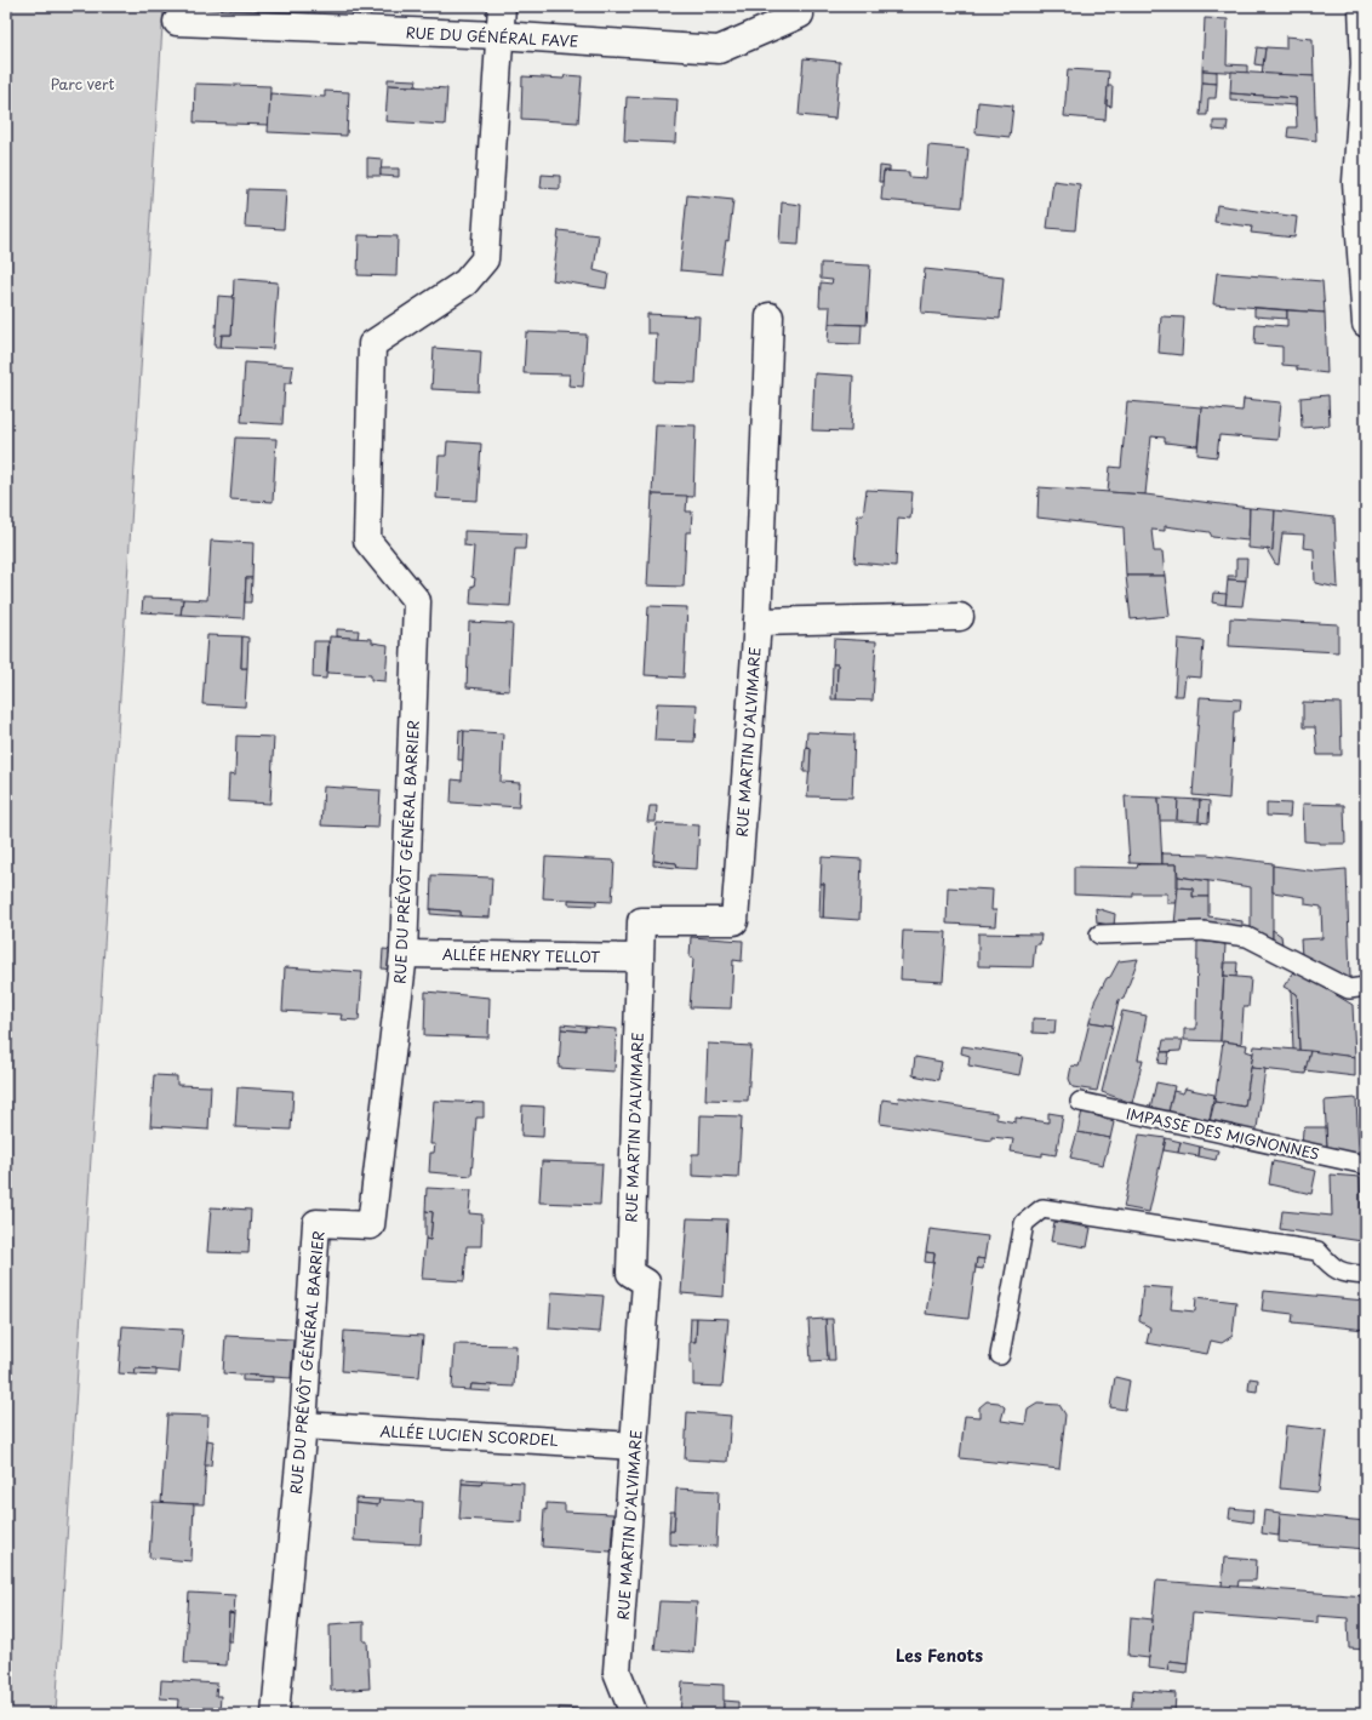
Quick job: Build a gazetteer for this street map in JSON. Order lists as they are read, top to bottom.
{
  "streets": {
    "street": [
      "RUE DU GÉNÉRAL FAVE",
      "RUE MARTIN D'ALVIMARE",
      "RUE DU PRÉVÔT GÉNÉRAL BARRIER",
      "ALLÉE HENRY TELLOT",
      "ALLÉE LUCIEN SCORDEL"
    ],
    "lane": ["IMPASSE DES MIGNONNES"]
  },
  "crossings": [
    ["RUE DU GÉNÉRAL FAVE", "RUE DU PRÉVÔT GÉNÉRAL BARRIER"],
    ["RUE MARTIN D'ALVIMARE", "ALLÉE HENRY TELLOT"],
    ["RUE MARTIN D'ALVIMARE", "ALLÉE LUCIEN SCORDEL"],
    ["RUE DU PRÉVÔT GÉNÉRAL BARRIER", "ALLÉE HENRY TELLOT"],
    ["RUE DU PRÉVÔT GÉNÉRAL BARRIER", "ALLÉE LUCIEN SCORDEL"]
  ],
  "districts": ["Les Fenots"],
  "parks": ["Parc vert"]
}
